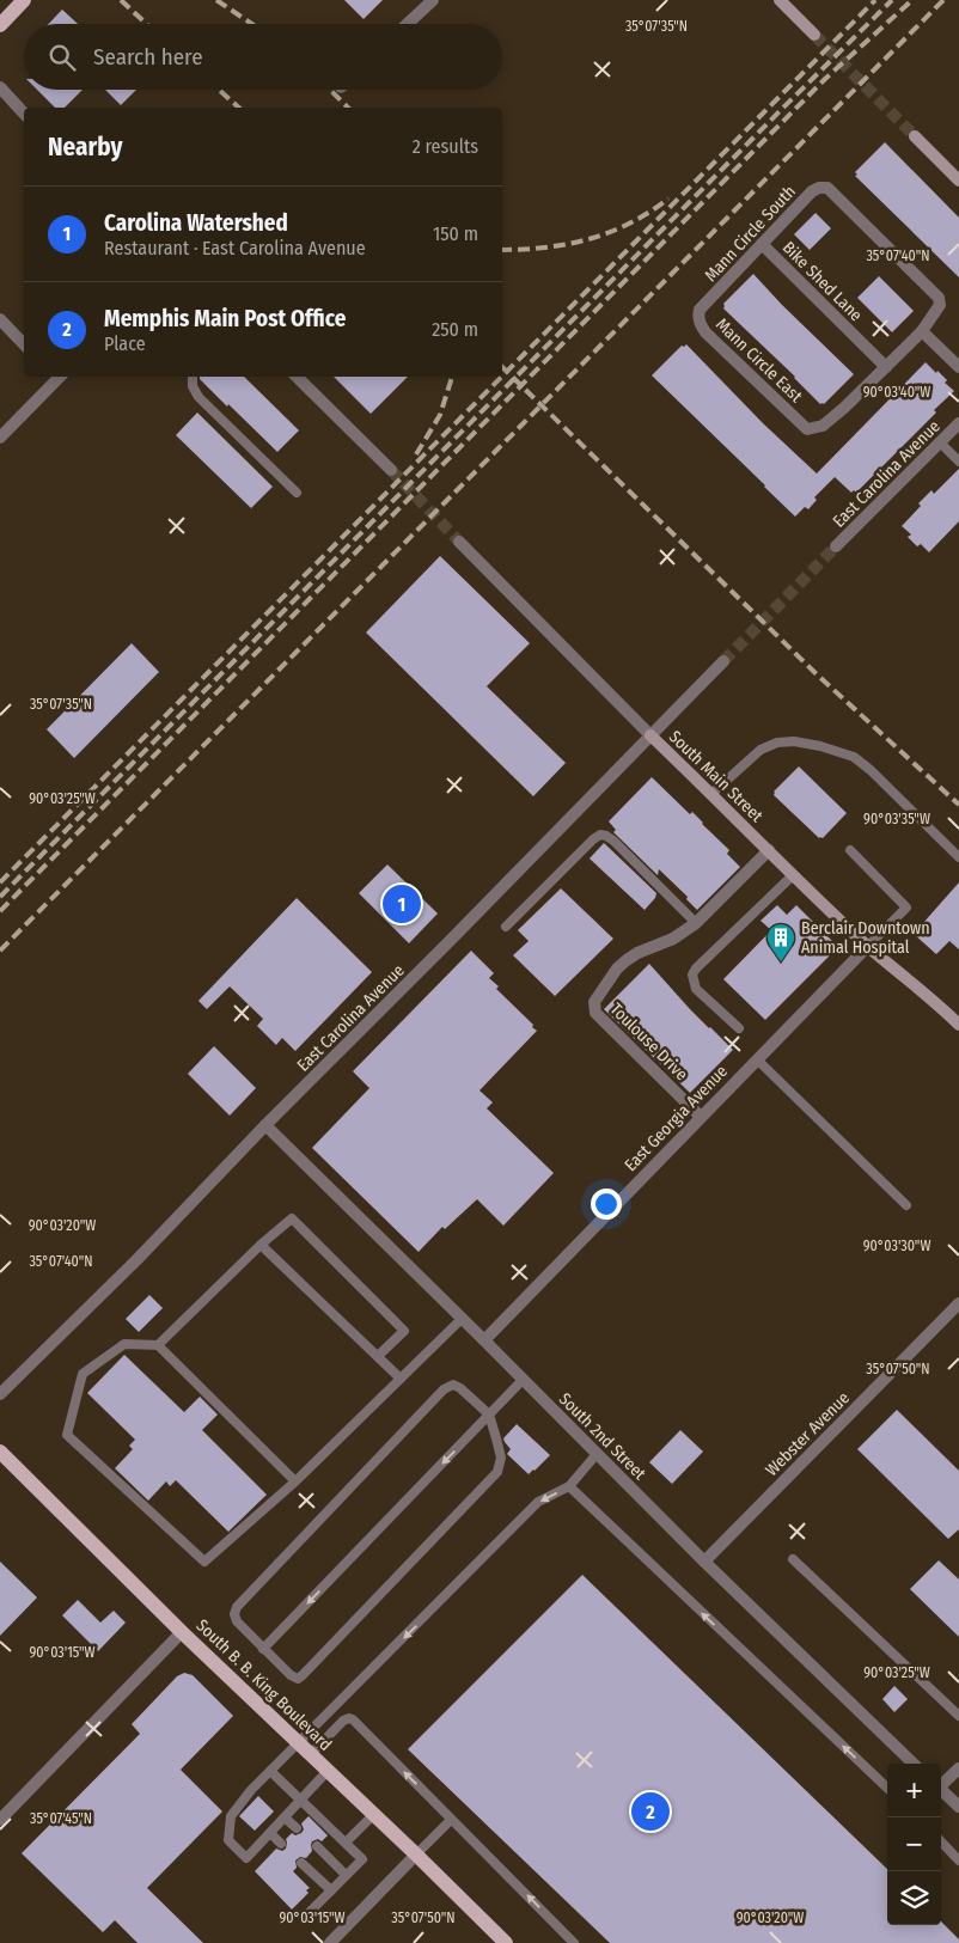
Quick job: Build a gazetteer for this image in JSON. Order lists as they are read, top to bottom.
{
  "streets": {
    "main road": ["South Main Street", "South B. B. King Boulevard"],
    "street": [
      "Mann Circle South",
      "Bike Shed Lane",
      "Mann Circle East",
      "East Carolina Avenue",
      "Toulouse Drive",
      "East Georgia Avenue",
      "Webster Avenue",
      "South 2nd Street"
    ]
  },
  "crossings": [
    ["Mann Circle South", "Bike Shed Lane"],
    ["Mann Circle South", "Mann Circle East"],
    ["Bike Shed Lane", "Mann Circle East"],
    ["East Carolina Avenue", "South Main Street"],
    ["East Carolina Avenue", "South 2nd Street"],
    ["South Main Street", "Toulouse Drive"],
    ["South Main Street", "East Georgia Avenue"],
    ["Toulouse Drive", "East Georgia Avenue"],
    ["East Georgia Avenue", "South 2nd Street"],
    ["Webster Avenue", "South 2nd Street"]
  ],
  "places": {
    "building": ["Berclair Downtown Animal Hospital"]
  },
  "page": {
    "search": "Search here",
    "heading": ["Nearby", "2 results"],
    "list": [
      {
        "mark": "1",
        "name": "Carolina Watershed",
        "note": "Restaurant · East Carolina Avenue",
        "value": "150 m"
      },
      {
        "mark": "2",
        "name": "Memphis Main Post Office",
        "note": "Place",
        "value": "250 m"
      }
    ],
    "pins": ["1", "2"],
    "map_buttons": ["+", "−"]
  },
  "coordinates": [
    "35°07'35\"N",
    "35°07'40\"N",
    "90°03'40\"W",
    "90°03'25\"W",
    "90°03'35\"W",
    "90°03'20\"W",
    "90°03'30\"W",
    "35°07'50\"N",
    "90°03'15\"W",
    "35°07'45\"N"
  ]
}
